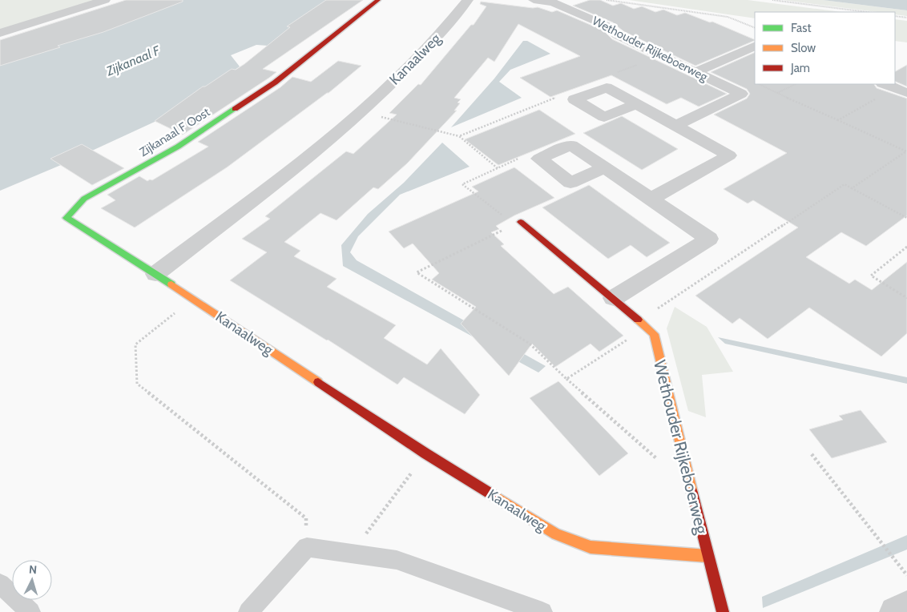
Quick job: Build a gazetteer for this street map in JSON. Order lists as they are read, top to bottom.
{
  "streets": {
    "street": ["Wethouder Rijkeboerweg", "Kanaalweg", "Zijkanaal F Oost"]
  },
  "crossings": [
    ["Wethouder Rijkeboerweg", "Kanaalweg"],
    ["Kanaalweg", "Zijkanaal F Oost"]
  ],
  "water": ["Zijkanaal F"],
  "legend": ["Fast", "Slow", "Jam"],
  "north": "top"
}
